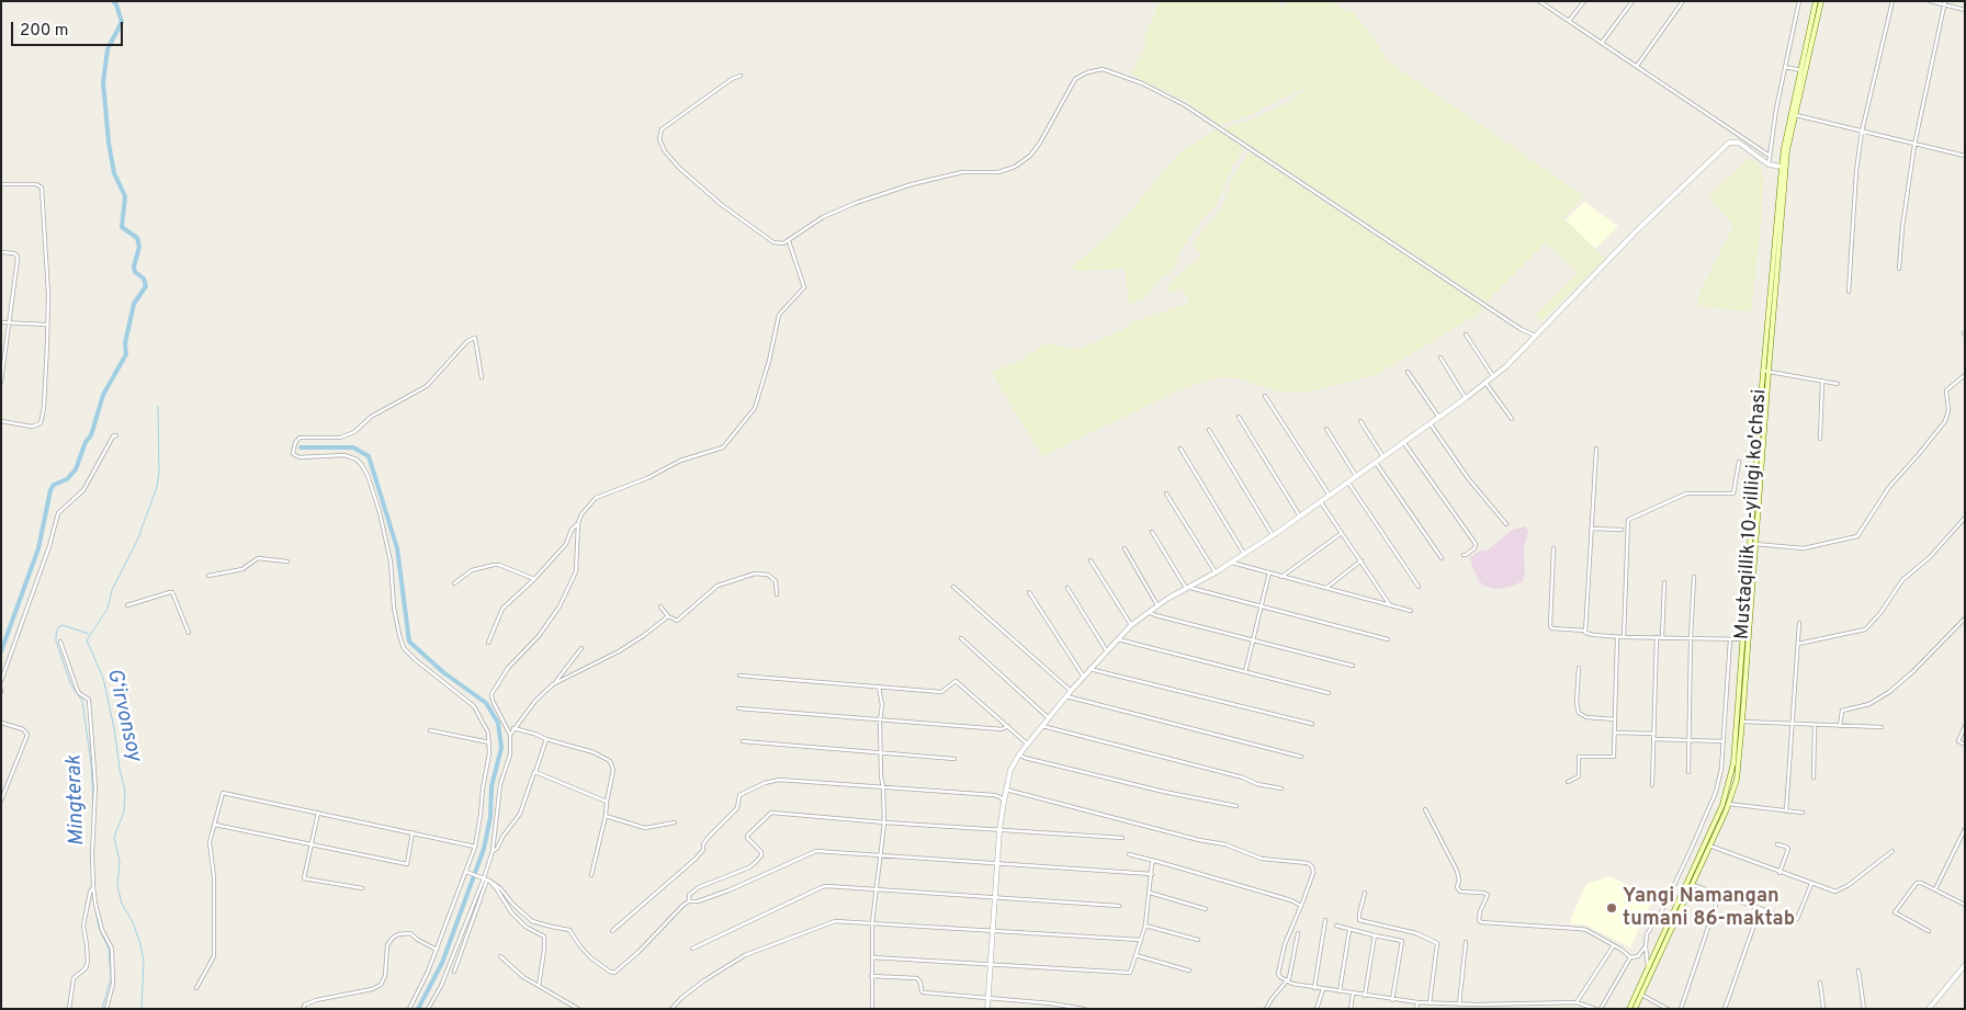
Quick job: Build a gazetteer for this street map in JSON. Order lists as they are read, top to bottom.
{
  "streets": {
    "main road": ["Mustaqillik 10-yilligi ko'chasi"]
  },
  "water": ["G‘irvonsoy", "Mingterak"],
  "places": ["Yangi Namangan tumani 86-maktab"],
  "scale_bar": "200 m"
}
